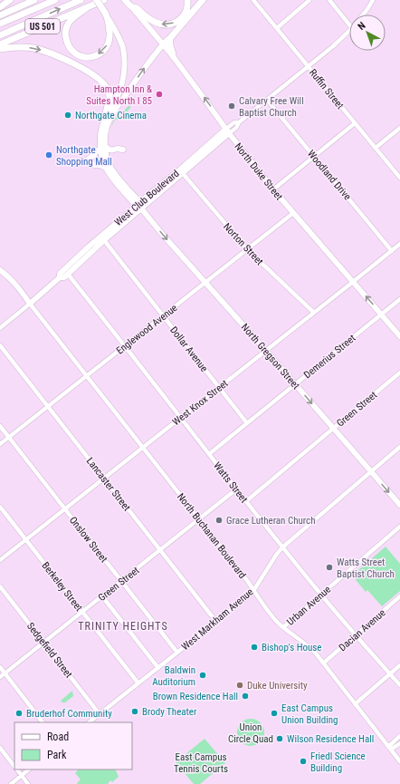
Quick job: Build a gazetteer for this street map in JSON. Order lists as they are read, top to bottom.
{
  "streets": {
    "highway": ["US 501", "North Gregson Street"],
    "main road": ["North Duke Street", "West Club Boulevard"],
    "street": [
      "Ruffin Street",
      "Woodland Drive",
      "Norton Street",
      "Englewood Avenue",
      "Dollar Avenue",
      "Demerius Street",
      "West Knox Street",
      "Green Street",
      "Watts Street",
      "Lancaster Street",
      "North Buchanan Boulevard",
      "Onslow Street",
      "Berkeley Street",
      "Urban Avenue",
      "West Markham Avenue",
      "Dacian Avenue",
      "Sedgefield Street"
    ]
  },
  "crossings": [
    ["Ruffin Street", "West Club Boulevard"],
    ["North Duke Street", "West Club Boulevard"],
    ["North Duke Street", "Englewood Avenue"],
    ["North Duke Street", "North Gregson Street"],
    ["North Duke Street", "Demerius Street"],
    ["North Duke Street", "West Knox Street"],
    ["Woodland Drive", "West Club Boulevard"],
    ["Woodland Drive", "West Knox Street"],
    ["West Club Boulevard", "Norton Street"],
    ["West Club Boulevard", "Dollar Avenue"],
    ["West Club Boulevard", "North Gregson Street"],
    ["West Club Boulevard", "Watts Street"],
    ["West Club Boulevard", "North Buchanan Boulevard"],
    ["Norton Street", "Englewood Avenue"],
    ["Norton Street", "West Knox Street"],
    ["Englewood Avenue", "Dollar Avenue"],
    ["Englewood Avenue", "North Gregson Street"],
    ["Englewood Avenue", "Watts Street"],
    ["Englewood Avenue", "Lancaster Street"],
    ["Englewood Avenue", "North Buchanan Boulevard"],
    ["Englewood Avenue", "Onslow Street"],
    ["Dollar Avenue", "Demerius Street"],
    ["Dollar Avenue", "West Knox Street"],
    ["North Gregson Street", "Demerius Street"],
    ["North Gregson Street", "West Knox Street"],
    ["North Gregson Street", "Green Street"],
    ["North Gregson Street", "West Markham Avenue"],
    ["Demerius Street", "Watts Street"],
    ["West Knox Street", "Watts Street"],
    ["West Knox Street", "Lancaster Street"],
    ["West Knox Street", "North Buchanan Boulevard"],
    ["West Knox Street", "Onslow Street"],
    ["West Knox Street", "Berkeley Street"],
    ["Green Street", "Watts Street"],
    ["Green Street", "Lancaster Street"],
    ["Green Street", "North Buchanan Boulevard"],
    ["Green Street", "Onslow Street"],
    ["Green Street", "Berkeley Street"],
    ["Green Street", "Sedgefield Street"],
    ["Watts Street", "Urban Avenue"],
    ["Watts Street", "West Markham Avenue"],
    ["Watts Street", "Dacian Avenue"],
    ["Lancaster Street", "West Markham Avenue"],
    ["North Buchanan Boulevard", "Urban Avenue"],
    ["North Buchanan Boulevard", "West Markham Avenue"],
    ["North Buchanan Boulevard", "Dacian Avenue"],
    ["Onslow Street", "West Markham Avenue"],
    ["Berkeley Street", "West Markham Avenue"],
    ["West Markham Avenue", "Sedgefield Street"]
  ],
  "districts": ["TRINITY HEIGHTS"],
  "parks": ["Union Circle Quad", "East Campus Tennis Courts"],
  "places": [
    "Hampton Inn & Suites North I 85",
    "Calvary Free Will Baptist Church",
    "Northgate Cinema",
    "Northgate Shopping Mall",
    "Grace Lutheran Church",
    "Watts Street Baptist Church",
    "Bishop's House",
    "Baldwin Auditorium",
    "Duke University",
    "Brown Residence Hall",
    "Brody Theater",
    "Bruderhof Community",
    "East Campus Union Building",
    "Wilson Residence Hall",
    "Friedl Science Building"
  ],
  "legend": ["Road", "Park"],
  "north": "top left"
}
